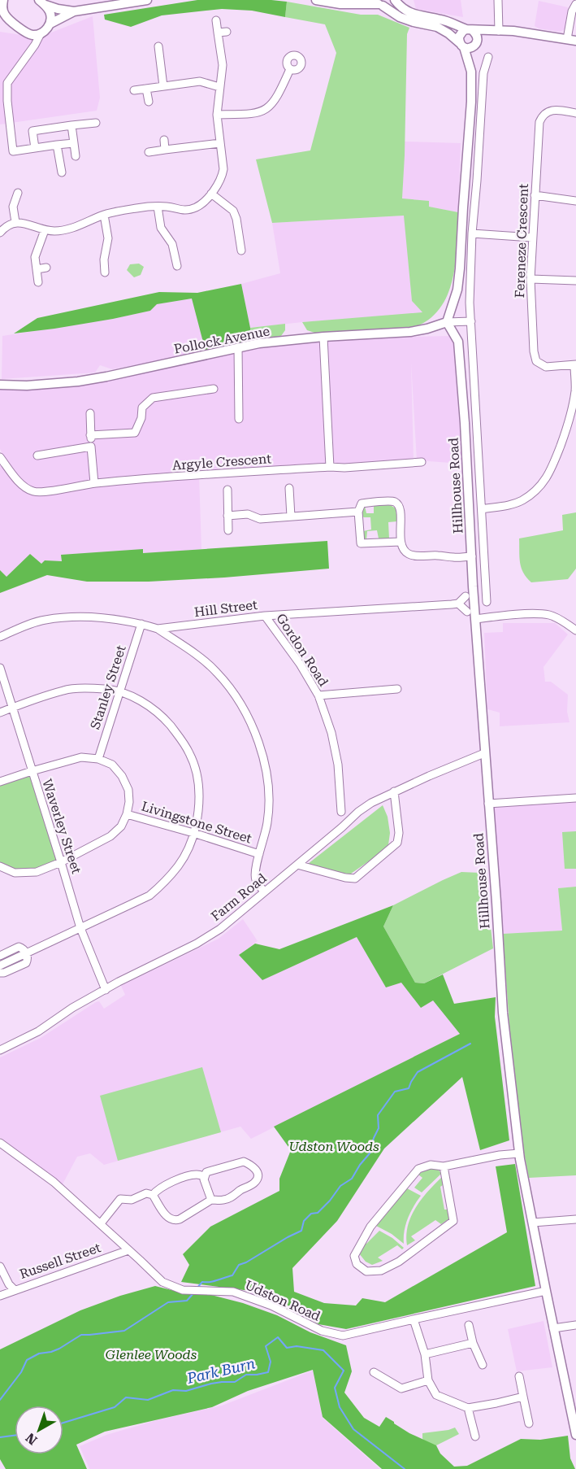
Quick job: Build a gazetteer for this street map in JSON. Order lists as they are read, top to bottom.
{
  "streets": {
    "street": [
      "Fereneze Crescent",
      "Pollock Avenue",
      "Argyle Crescent",
      "Hillhouse Road",
      "Hill Street",
      "Gordon Road",
      "Stanley Street",
      "Livingstone Street",
      "Waverley Street",
      "Farm Road",
      "Russell Street",
      "Udston Road"
    ]
  },
  "crossings": [
    ["Pollock Avenue", "Hillhouse Road"],
    ["Hillhouse Road", "Farm Road"],
    ["Hillhouse Road", "Udston Road"],
    ["Hill Street", "Gordon Road"],
    ["Hill Street", "Stanley Street"],
    ["Waverley Street", "Farm Road"],
    ["Russell Street", "Udston Road"]
  ],
  "water": ["Park Burn"],
  "parks": ["Udston Woods", "Glenlee Woods"],
  "north": "bottom left"
}
